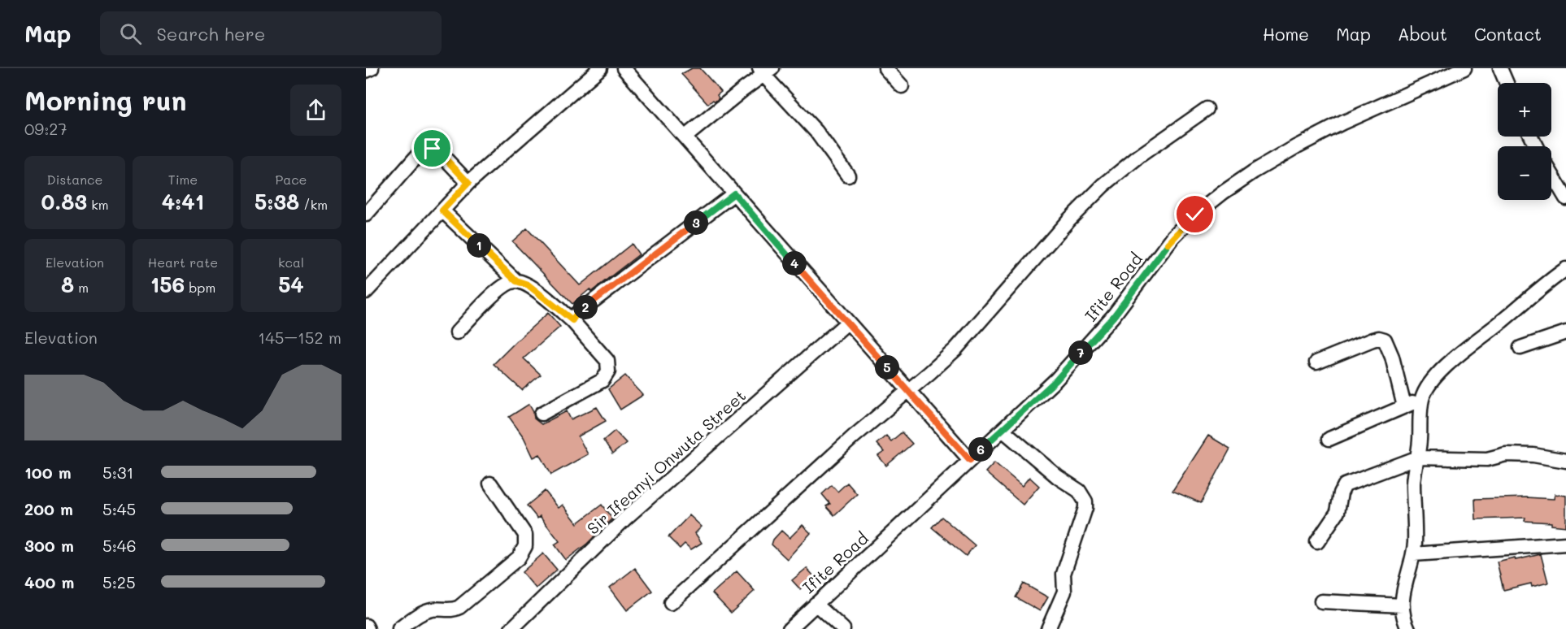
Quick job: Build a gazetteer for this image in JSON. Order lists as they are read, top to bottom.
{
  "streets": {
    "street": ["Ifite Road", "Sir Ifeanyi Onwuta Street"]
  },
  "page": {
    "header": "Map",
    "search": "Search here",
    "nav": [
      "Home",
      "Map",
      "About",
      "Contact"
    ],
    "heading": ["Morning run", "09:27"],
    "map_buttons": ["+", "−"],
    "stats": [
      ["Distance", "0.83 km"],
      ["Time", "4:41"],
      ["Pace", "5:38 /km"],
      ["Elevation", "8 m"],
      ["Heart rate", "156 bpm"],
      ["kcal", "54"]
    ],
    "pins": [
      "3",
      "1",
      "4",
      "2",
      "7",
      "5",
      "6"
    ],
    "chart": ["Elevation", "145–152 m"],
    "list": [
      {
        "name": "100 m",
        "note": "5:31"
      },
      {
        "name": "200 m",
        "note": "5:45"
      },
      {
        "name": "300 m",
        "note": "5:46"
      },
      {
        "name": "400 m",
        "note": "5:25"
      }
    ]
  }
}
